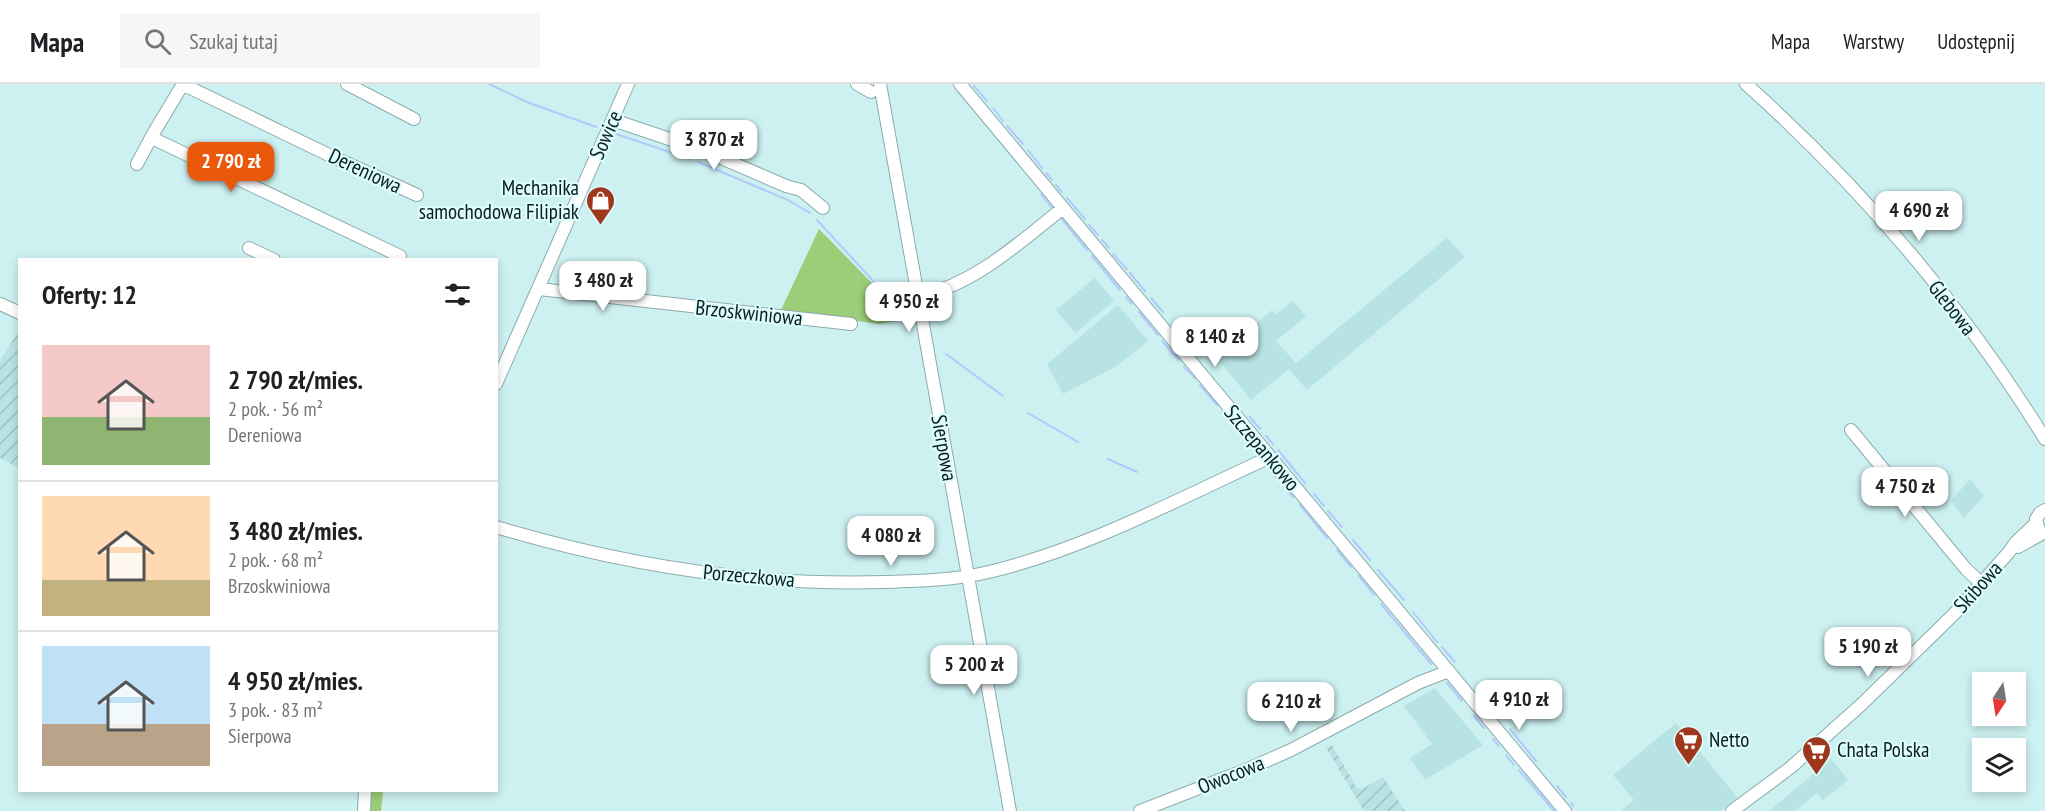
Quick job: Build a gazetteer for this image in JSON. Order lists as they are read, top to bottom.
{
  "streets": {
    "street": [
      "Sowice",
      "Dereniowa",
      "Glebowa",
      "Brzoskwiniowa",
      "Sierpowa",
      "Szczepankowo",
      "Porzeczkowa",
      "Skibowa",
      "Owocowa"
    ]
  },
  "crossings": [
    ["Sowice", "Brzoskwiniowa"],
    ["Sierpowa", "Porzeczkowa"],
    ["Szczepankowo", "Porzeczkowa"],
    ["Szczepankowo", "Owocowa"]
  ],
  "places": {
    "shop": ["Mechanika samochodowa Filipiak"],
    "supermarket": ["Netto", "Chata Polska"]
  },
  "north": "bottom",
  "page": {
    "header": "Mapa",
    "search": "Szukaj tutaj",
    "nav": ["Mapa", "Warstwy", "Udostępnij"],
    "price": [
      "3 870 zł",
      "2 790 zł",
      "4 690 zł",
      "3 480 zł",
      "4 950 zł",
      "8 140 zł",
      "4 750 zł",
      "4 080 zł",
      "5 190 zł",
      "5 200 zł",
      "4 910 zł",
      "6 210 zł"
    ],
    "heading": "Oferty: 12",
    "list": [
      {
        "name": "2 790 zł/mies.",
        "note": "2 pok. · 56 m² · Dereniowa"
      },
      {
        "name": "3 480 zł/mies.",
        "note": "2 pok. · 68 m² · Brzoskwiniowa"
      },
      {
        "name": "4 950 zł/mies.",
        "note": "3 pok. · 83 m² · Sierpowa"
      }
    ]
  }
}
